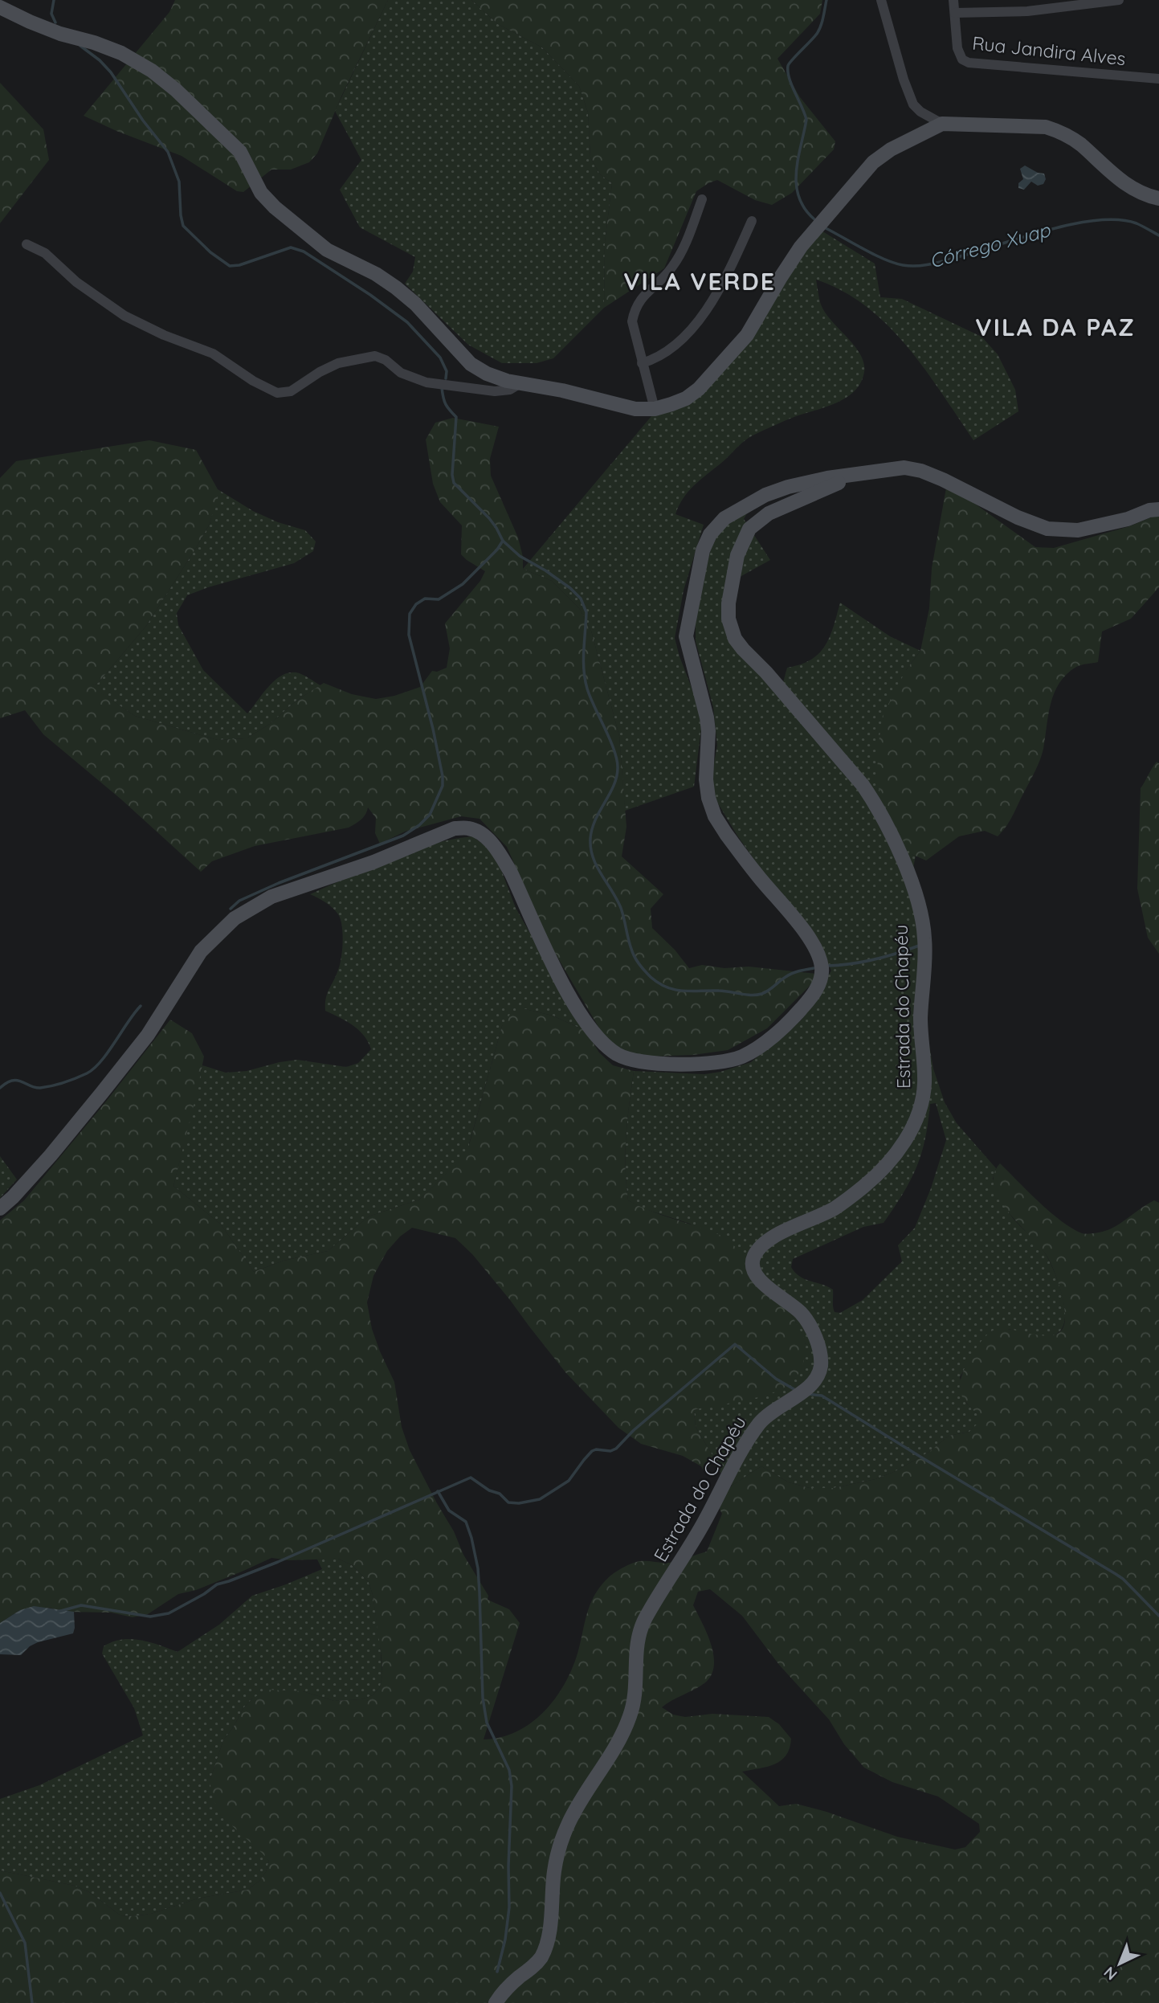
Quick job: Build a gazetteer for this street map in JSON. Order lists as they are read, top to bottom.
{
  "streets": {
    "street": ["Rua Jandira Alves", "Estrada do Chapéu"]
  },
  "districts": ["VILA VERDE", "VILA DA PAZ"],
  "water": ["Córrego Xuap"],
  "north": "bottom left"
}
